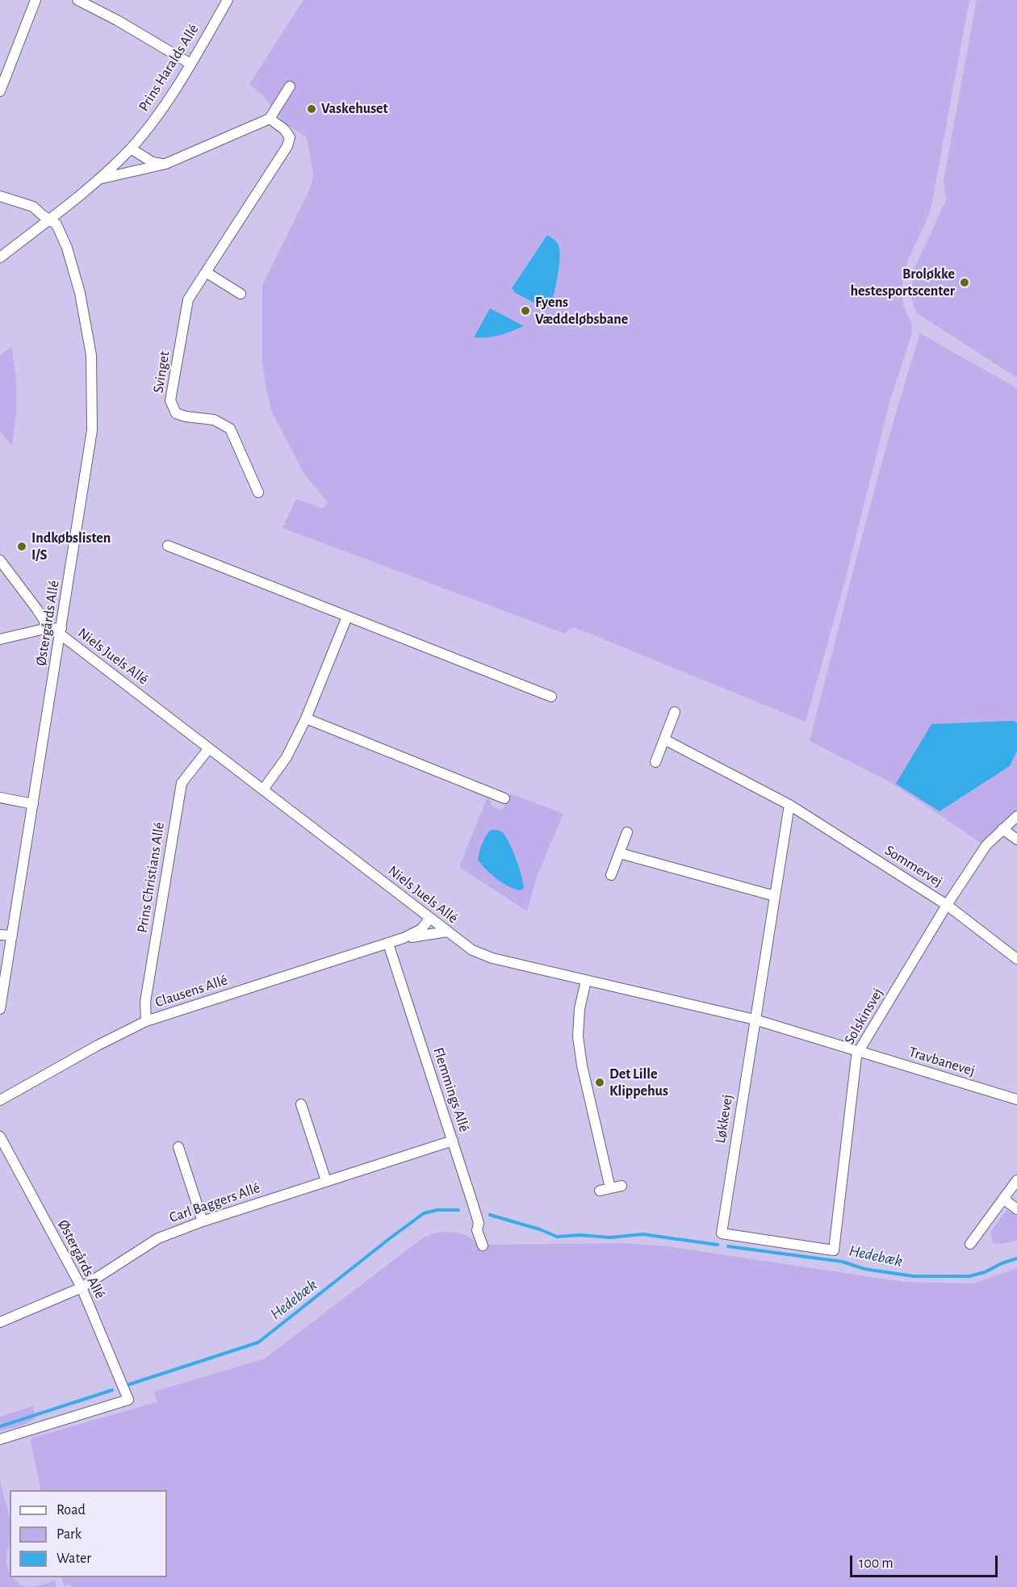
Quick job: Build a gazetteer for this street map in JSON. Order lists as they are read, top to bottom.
{
  "streets": {
    "street": [
      "Prins Haralds Allé",
      "Svinget",
      "Østergårds Allé",
      "Niels Juels Allé",
      "Sommervej",
      "Prins Christians Allé",
      "Clausens Allé",
      "Solskinsvej",
      "Travbanevej",
      "Flemmings Allé",
      "Løkkevej",
      "Carl Baggers Allé"
    ]
  },
  "crossings": [
    ["Prins Haralds Allé", "Svinget"],
    ["Prins Haralds Allé", "Østergårds Allé"],
    ["Østergårds Allé", "Niels Juels Allé"],
    ["Østergårds Allé", "Carl Baggers Allé"],
    ["Niels Juels Allé", "Prins Christians Allé"],
    ["Niels Juels Allé", "Clausens Allé"],
    ["Niels Juels Allé", "Solskinsvej"],
    ["Niels Juels Allé", "Travbanevej"],
    ["Niels Juels Allé", "Løkkevej"],
    ["Sommervej", "Solskinsvej"],
    ["Sommervej", "Løkkevej"],
    ["Prins Christians Allé", "Clausens Allé"],
    ["Clausens Allé", "Flemmings Allé"],
    ["Solskinsvej", "Travbanevej"],
    ["Solskinsvej", "Løkkevej"],
    ["Flemmings Allé", "Carl Baggers Allé"]
  ],
  "water": ["Hedebæk"],
  "places": [
    "Vaskehuset",
    "Broløkke hestesportscenter",
    "Fyens Væddeløbsbane",
    "Indkøbslisten I/S",
    "Det Lille Klippehus"
  ],
  "legend": ["Road", "Park", "Water"],
  "scale_bar": "100 m"
}
